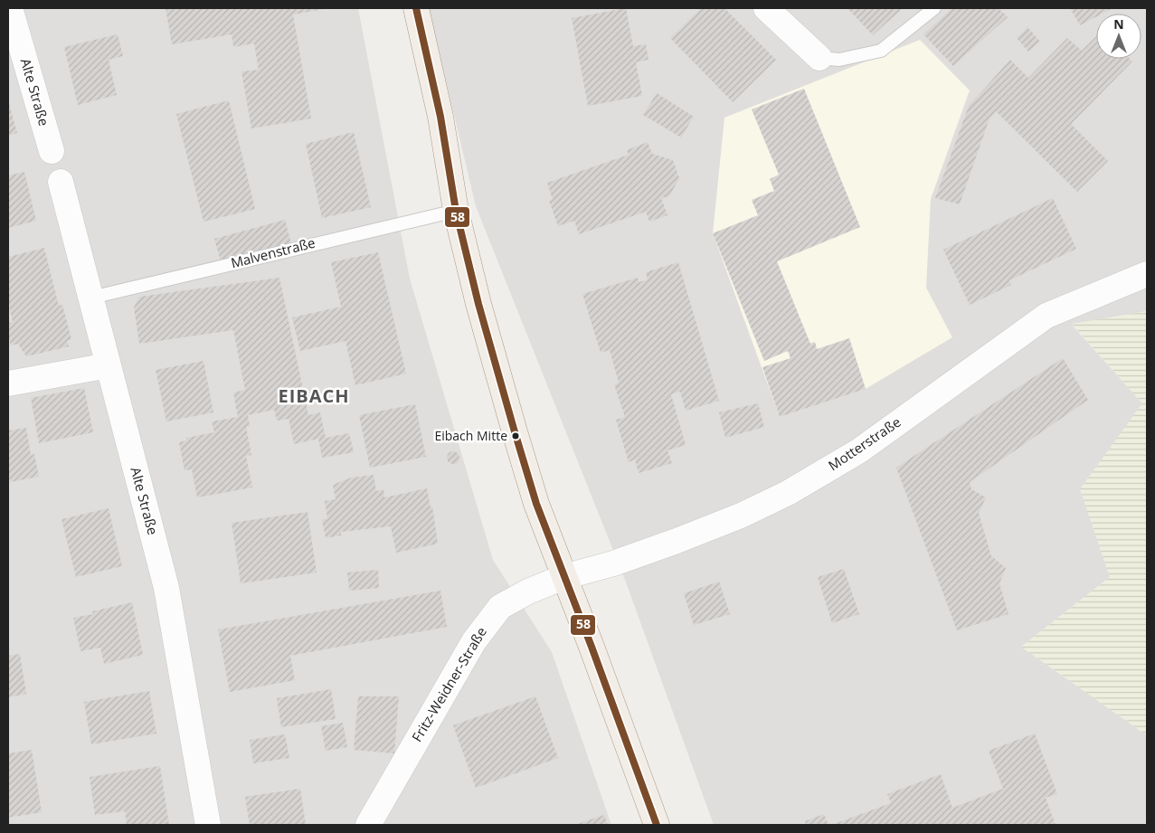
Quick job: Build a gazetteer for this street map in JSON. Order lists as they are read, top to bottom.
{
  "streets": {
    "street": ["Alte Straße", "Motterstraße", "Fritz-Weidner-Straße"],
    "lane": ["Malvenstraße"]
  },
  "crossings": [
    ["Alte Straße", "Malvenstraße"],
    ["Motterstraße", "Fritz-Weidner-Straße"]
  ],
  "districts": ["EIBACH"],
  "places": ["Eibach Mitte"],
  "lines": ["transit line 58"],
  "north": "top"
}
